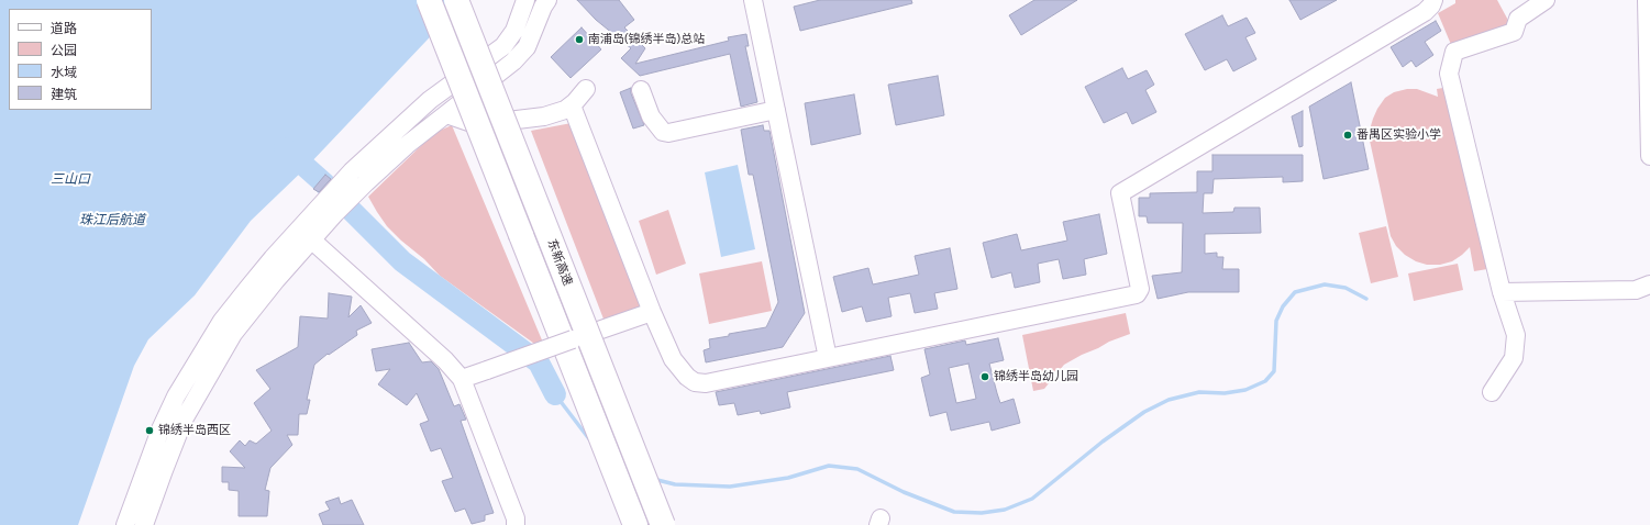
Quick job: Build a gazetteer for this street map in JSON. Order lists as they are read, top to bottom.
{
  "streets": {
    "highway": ["东新高速"]
  },
  "water": ["三山口", "珠江后航道"],
  "places": [
    "南浦岛(锦绣半岛)总站",
    "番禺区实验小学",
    "锦绣半岛幼儿园",
    "锦绣半岛西区"
  ],
  "legend": [
    "道路",
    "公园",
    "水域",
    "建筑"
  ]
}
